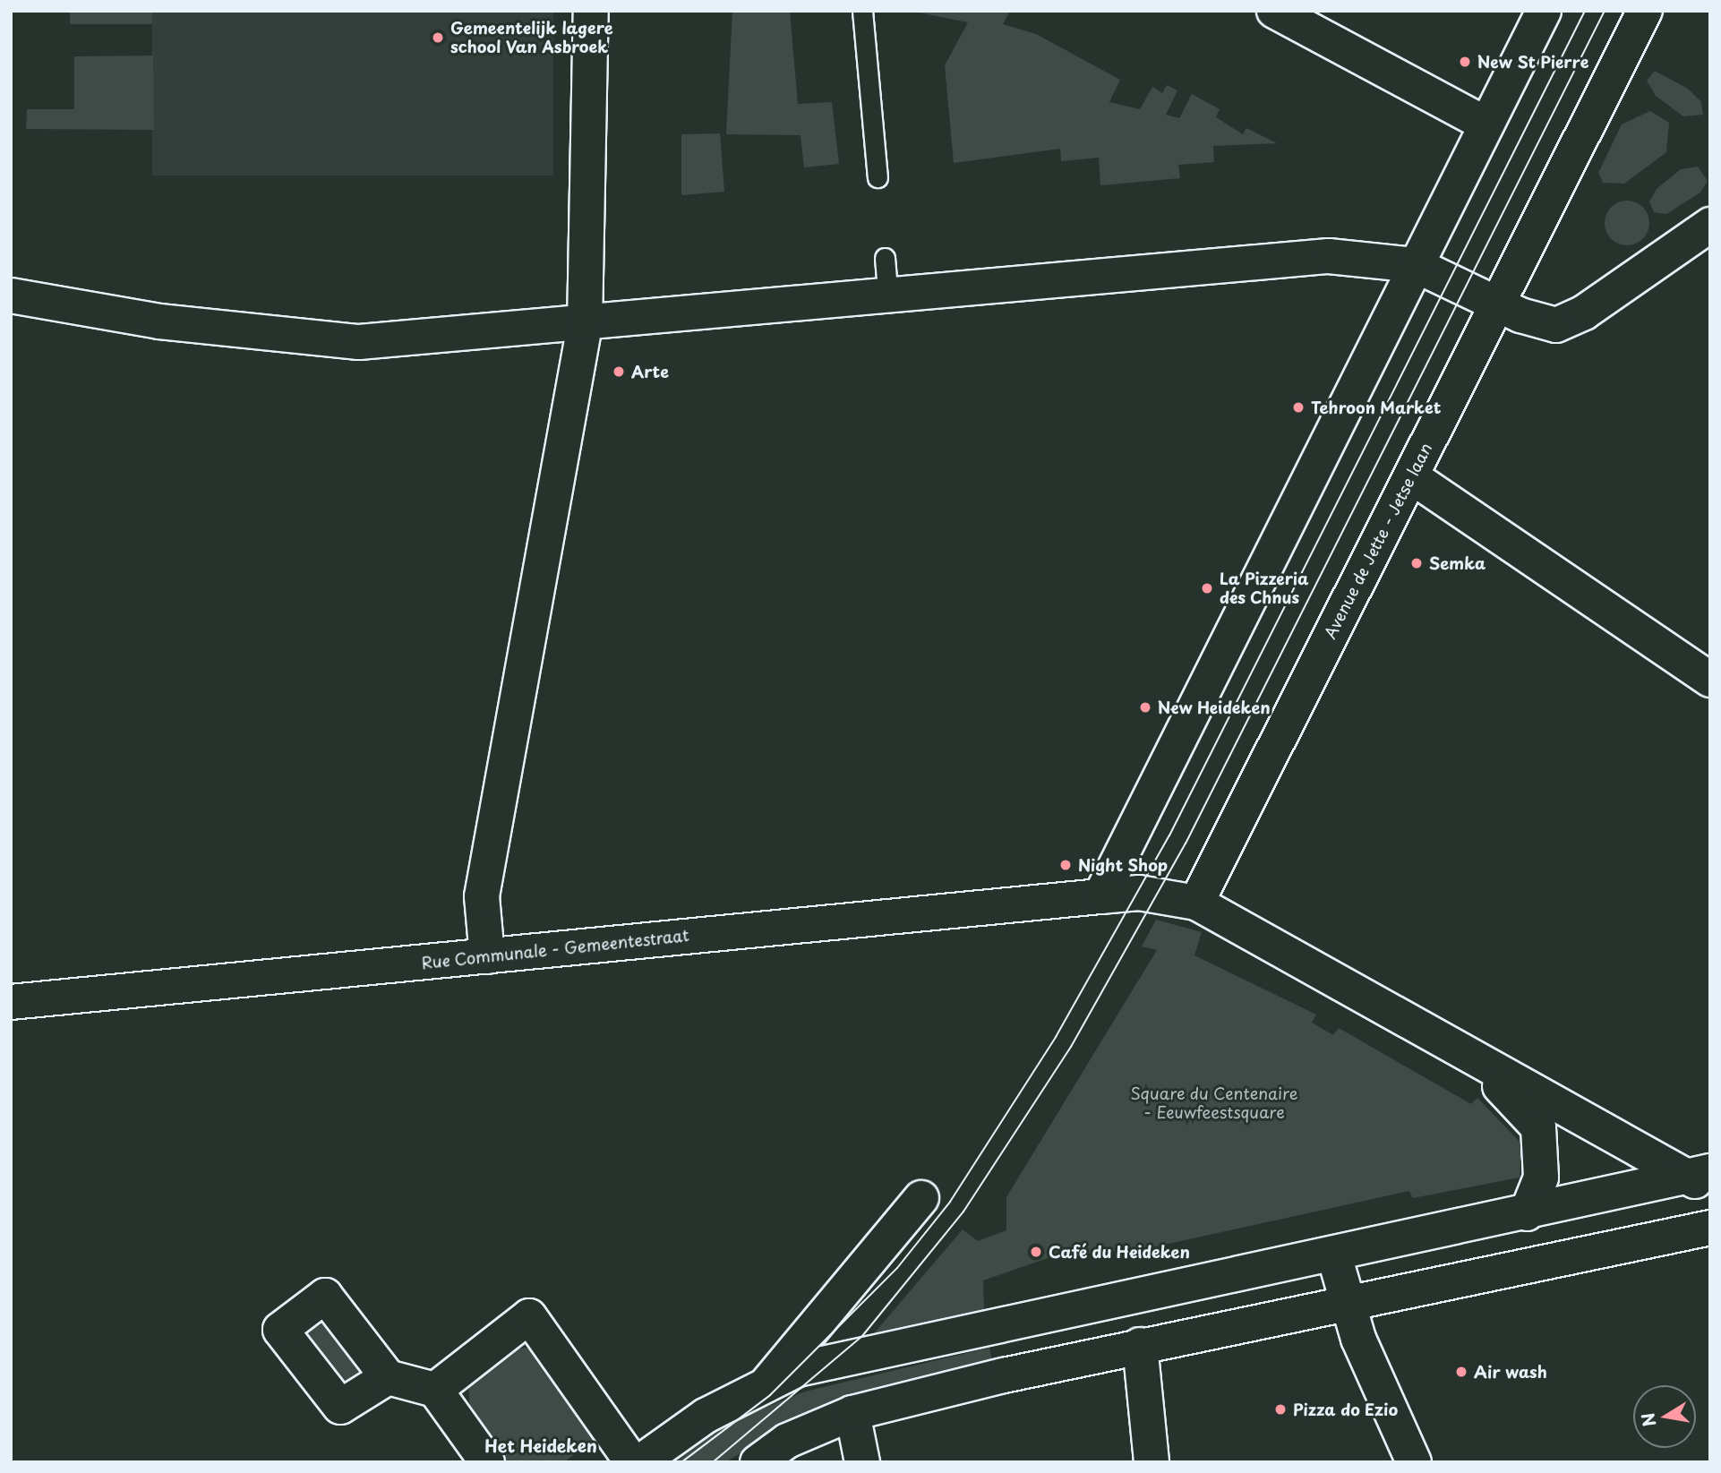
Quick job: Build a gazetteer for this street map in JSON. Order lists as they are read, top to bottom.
{
  "streets": {
    "street": ["Avenue de Jette - Jetse laan", "Rue Communale - Gemeentestraat"]
  },
  "districts": ["Het Heideken"],
  "parks": ["Square du Centenaire - Eeuwfeestsquare"],
  "places": [
    "Gemeentelijk lagere school Van Asbroek",
    "New St Pierre",
    "Arte",
    "Tehroon Market",
    "Semka",
    "La Pizzeria des Chnus",
    "New Heideken",
    "Night Shop",
    "Café du Heideken",
    "Air wash",
    "Pizza do Ezio"
  ],
  "north": "left"
}
